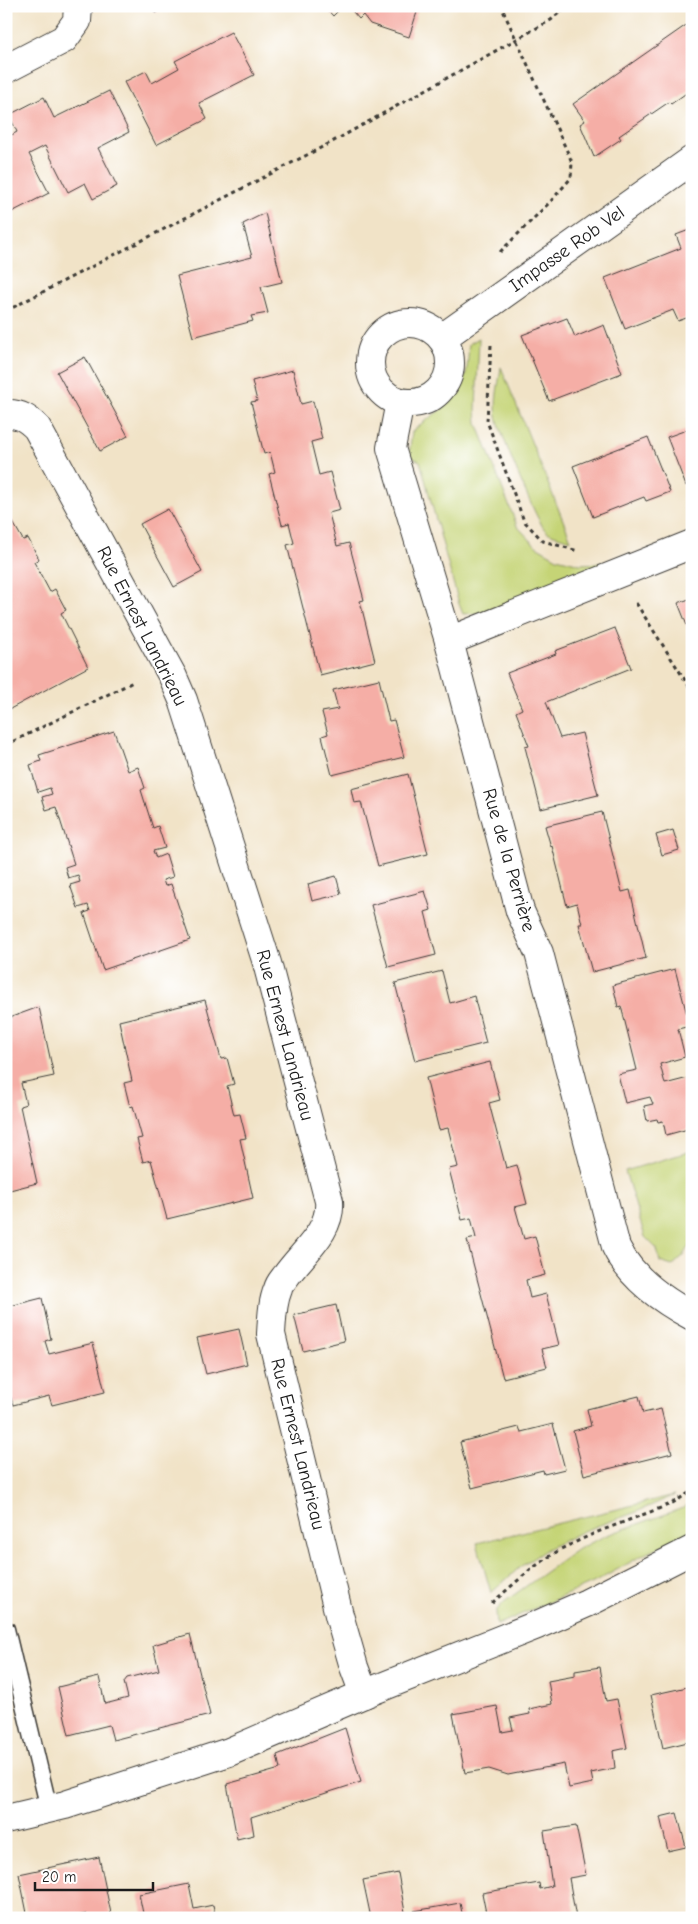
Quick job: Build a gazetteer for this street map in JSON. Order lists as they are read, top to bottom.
{
  "streets": {
    "street": ["Impasse Rob Vel", "Rue Ernest Landrieau", "Rue de la Perrière"]
  },
  "crossings": [
    ["Impasse Rob Vel", "Rue de la Perrière"]
  ],
  "scale_bar": "20 m"
}
